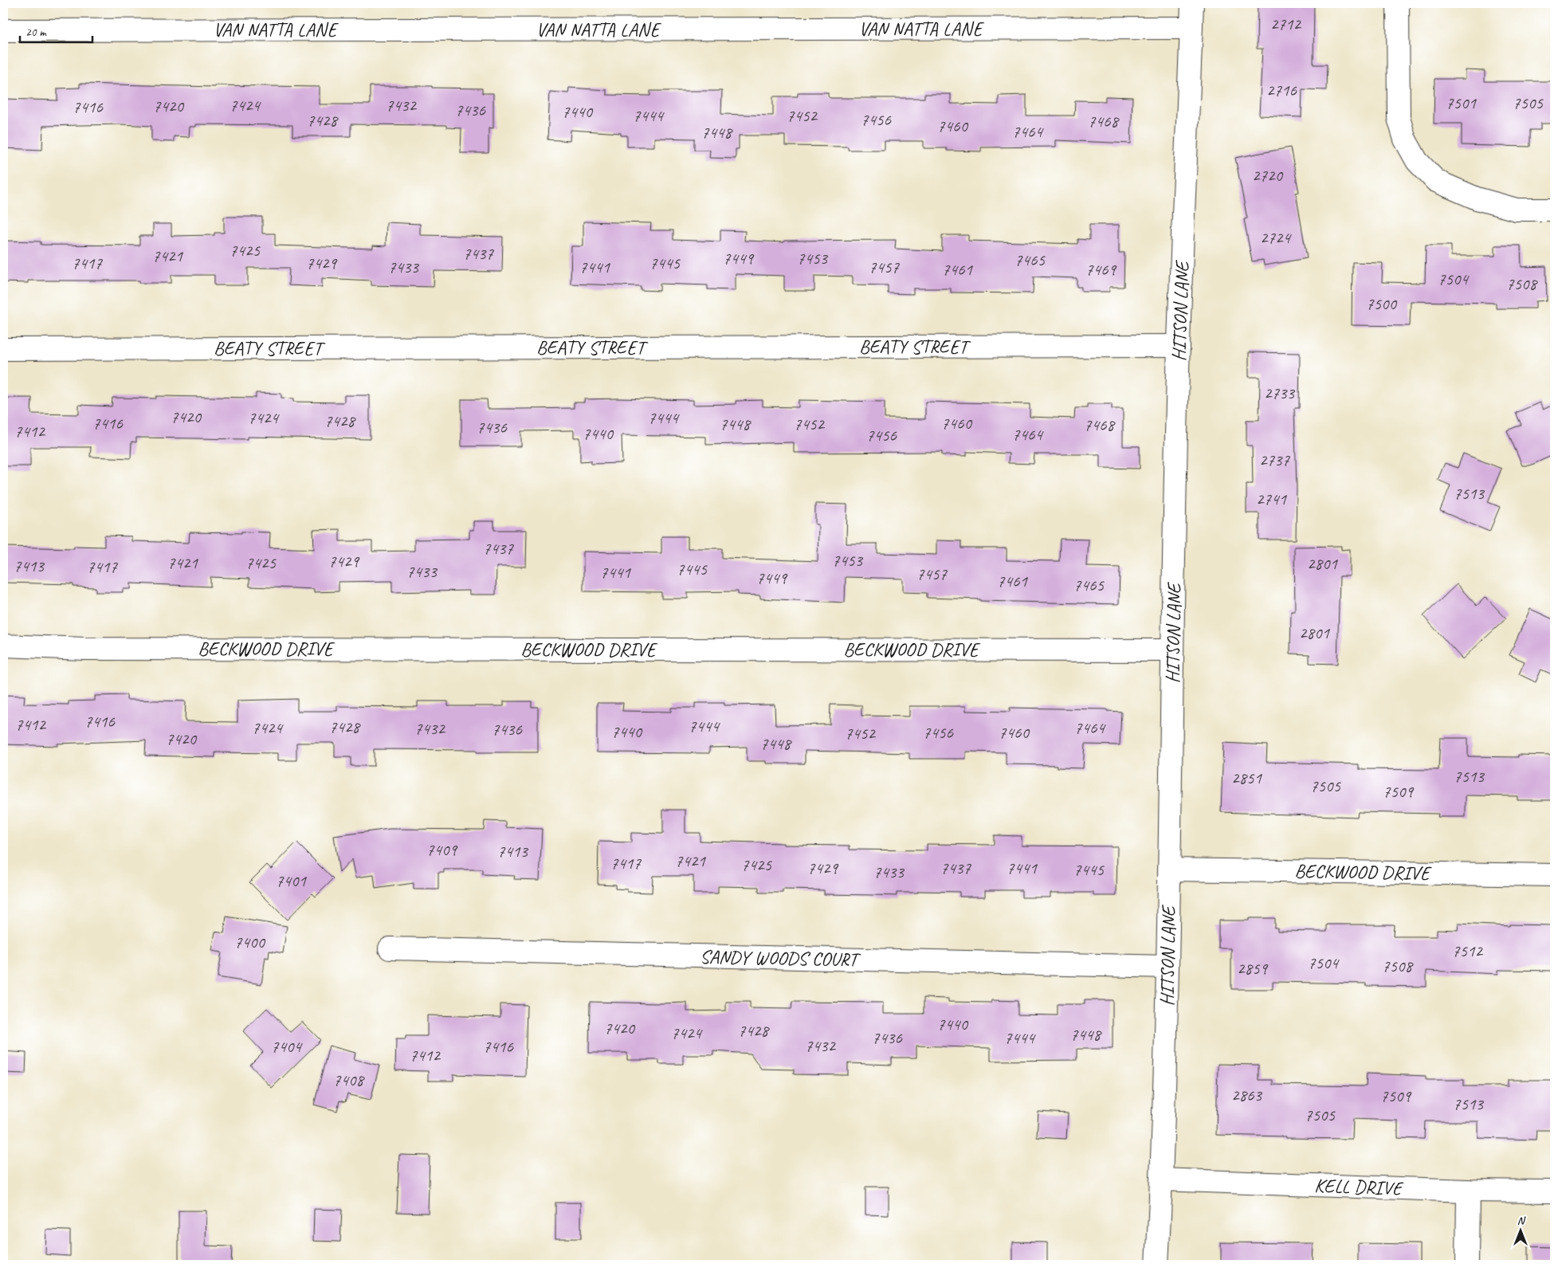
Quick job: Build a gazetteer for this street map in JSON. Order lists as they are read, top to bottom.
{
  "streets": {
    "street": [
      "VAN NATTA LANE",
      "HITSON LANE",
      "BEATY STREET",
      "BECKWOOD DRIVE",
      "SANDY WOODS COURT",
      "KELL DRIVE"
    ]
  },
  "crossings": [
    ["VAN NATTA LANE", "HITSON LANE"],
    ["HITSON LANE", "BEATY STREET"],
    ["HITSON LANE", "BECKWOOD DRIVE"],
    ["HITSON LANE", "SANDY WOODS COURT"],
    ["HITSON LANE", "KELL DRIVE"]
  ],
  "house_numbers": [
    "2712",
    "2716",
    "7501",
    "7505",
    "7424",
    "7432",
    "7420",
    "7416",
    "7436",
    "7440",
    "7444",
    "7452",
    "7456",
    "7428",
    "7468",
    "7460",
    "7464",
    "7448",
    "2720",
    "2724",
    "7425",
    "7437",
    "7421",
    "7449",
    "7453",
    "7465",
    "7417",
    "7429",
    "7445",
    "7433",
    "7441",
    "7457",
    "7461",
    "7469",
    "7504",
    "7508",
    "7500",
    "2733",
    "7420",
    "7424",
    "7444",
    "7428",
    "7416",
    "7460",
    "7448",
    "7452",
    "7468",
    "7436",
    "7412",
    "7440",
    "7464",
    "7456",
    "2737",
    "7513",
    "2741",
    "7437",
    "7453",
    "7429",
    "7421",
    "7425",
    "2801",
    "7413",
    "7417",
    "7445",
    "7433",
    "7441",
    "7457",
    "7449",
    "7461",
    "7465",
    "2801",
    "7416",
    "7412",
    "7444",
    "7428",
    "7424",
    "7464",
    "7432",
    "7436",
    "7440",
    "7456",
    "7460",
    "7452",
    "7420",
    "7448",
    "7513",
    "2851",
    "7505",
    "7509",
    "7409",
    "7413",
    "7421",
    "7417",
    "7425",
    "7429",
    "7437",
    "7441",
    "7445",
    "7433",
    "7401",
    "7400",
    "7512",
    "7504",
    "7508",
    "2859",
    "7440",
    "7420",
    "7428",
    "7424",
    "7448",
    "7436",
    "7444",
    "7432",
    "7404",
    "7416",
    "7412",
    "7408",
    "2863",
    "7509",
    "7513",
    "7505"
  ],
  "scale_bar": "20 m",
  "north": "top"
}
